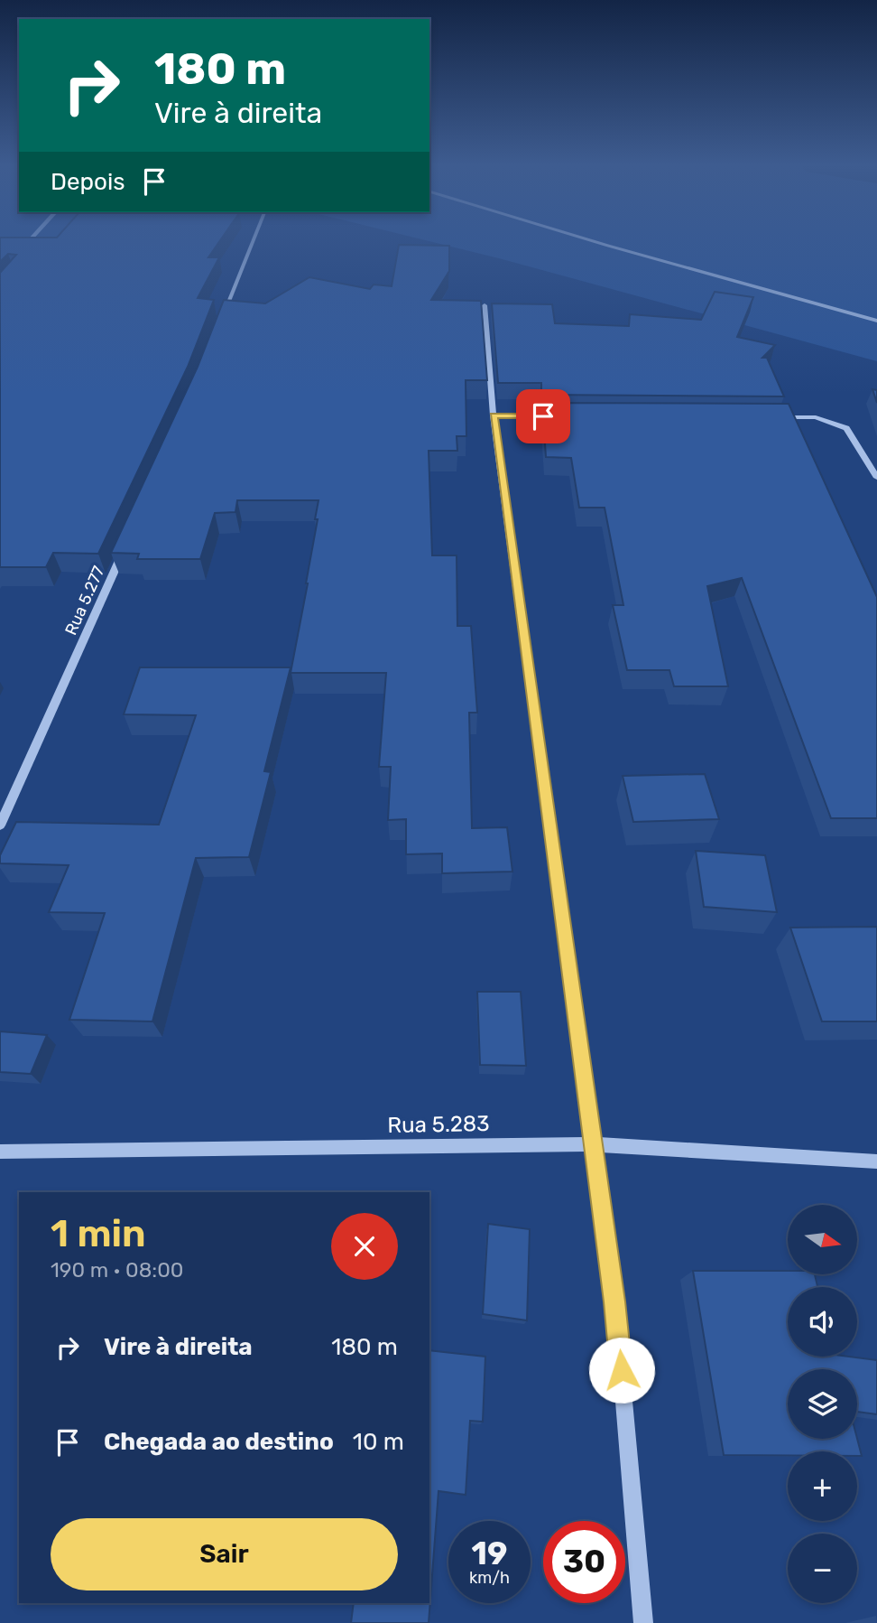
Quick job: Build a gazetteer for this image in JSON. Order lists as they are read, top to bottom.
{
  "streets": {
    "street": ["Rua 5.277", "Rua 5.283"]
  },
  "north": "right",
  "page": {
    "turn": ["180 m", "Vire à direita"],
    "then": "Depois",
    "heading": ["1 min", "190 m · 08:00"],
    "map_buttons": ["+", "−"],
    "list": [
      {
        "name": "Vire à direita",
        "value": "180 m"
      },
      {
        "name": "Chegada ao destino",
        "value": "10 m"
      }
    ],
    "buttons": "Sair",
    "speed": "19 km/h",
    "limit": "30"
  }
}
